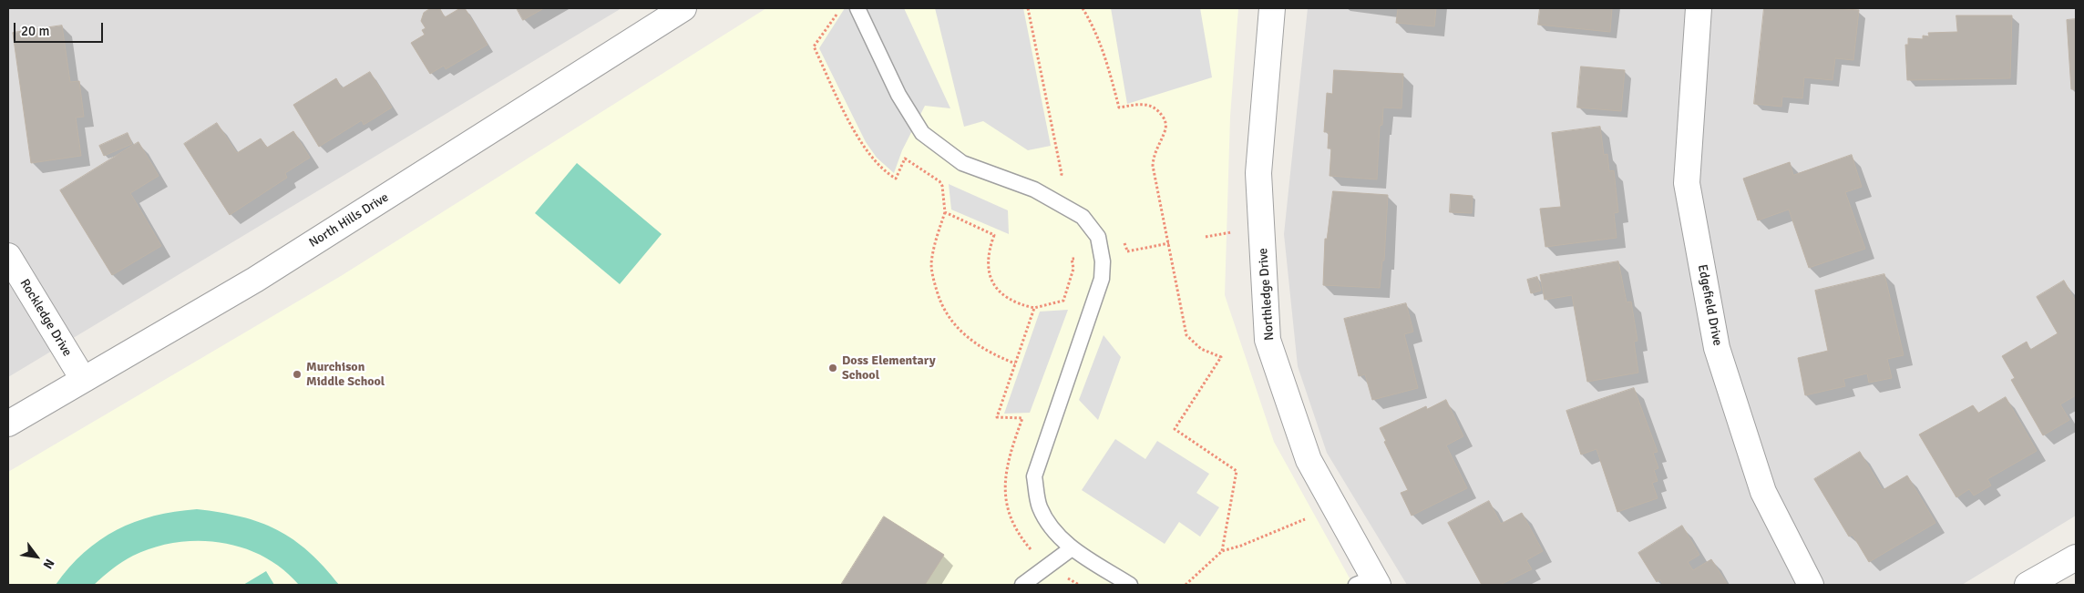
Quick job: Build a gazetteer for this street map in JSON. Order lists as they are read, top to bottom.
{
  "streets": {
    "street": [
      "North Hills Drive",
      "Northledge Drive",
      "Edgefield Drive",
      "Rockledge Drive"
    ]
  },
  "crossings": [
    ["North Hills Drive", "Rockledge Drive"]
  ],
  "places": ["Doss Elementary School", "Murchison Middle School"],
  "scale_bar": "20 m",
  "north": "bottom right"
}
